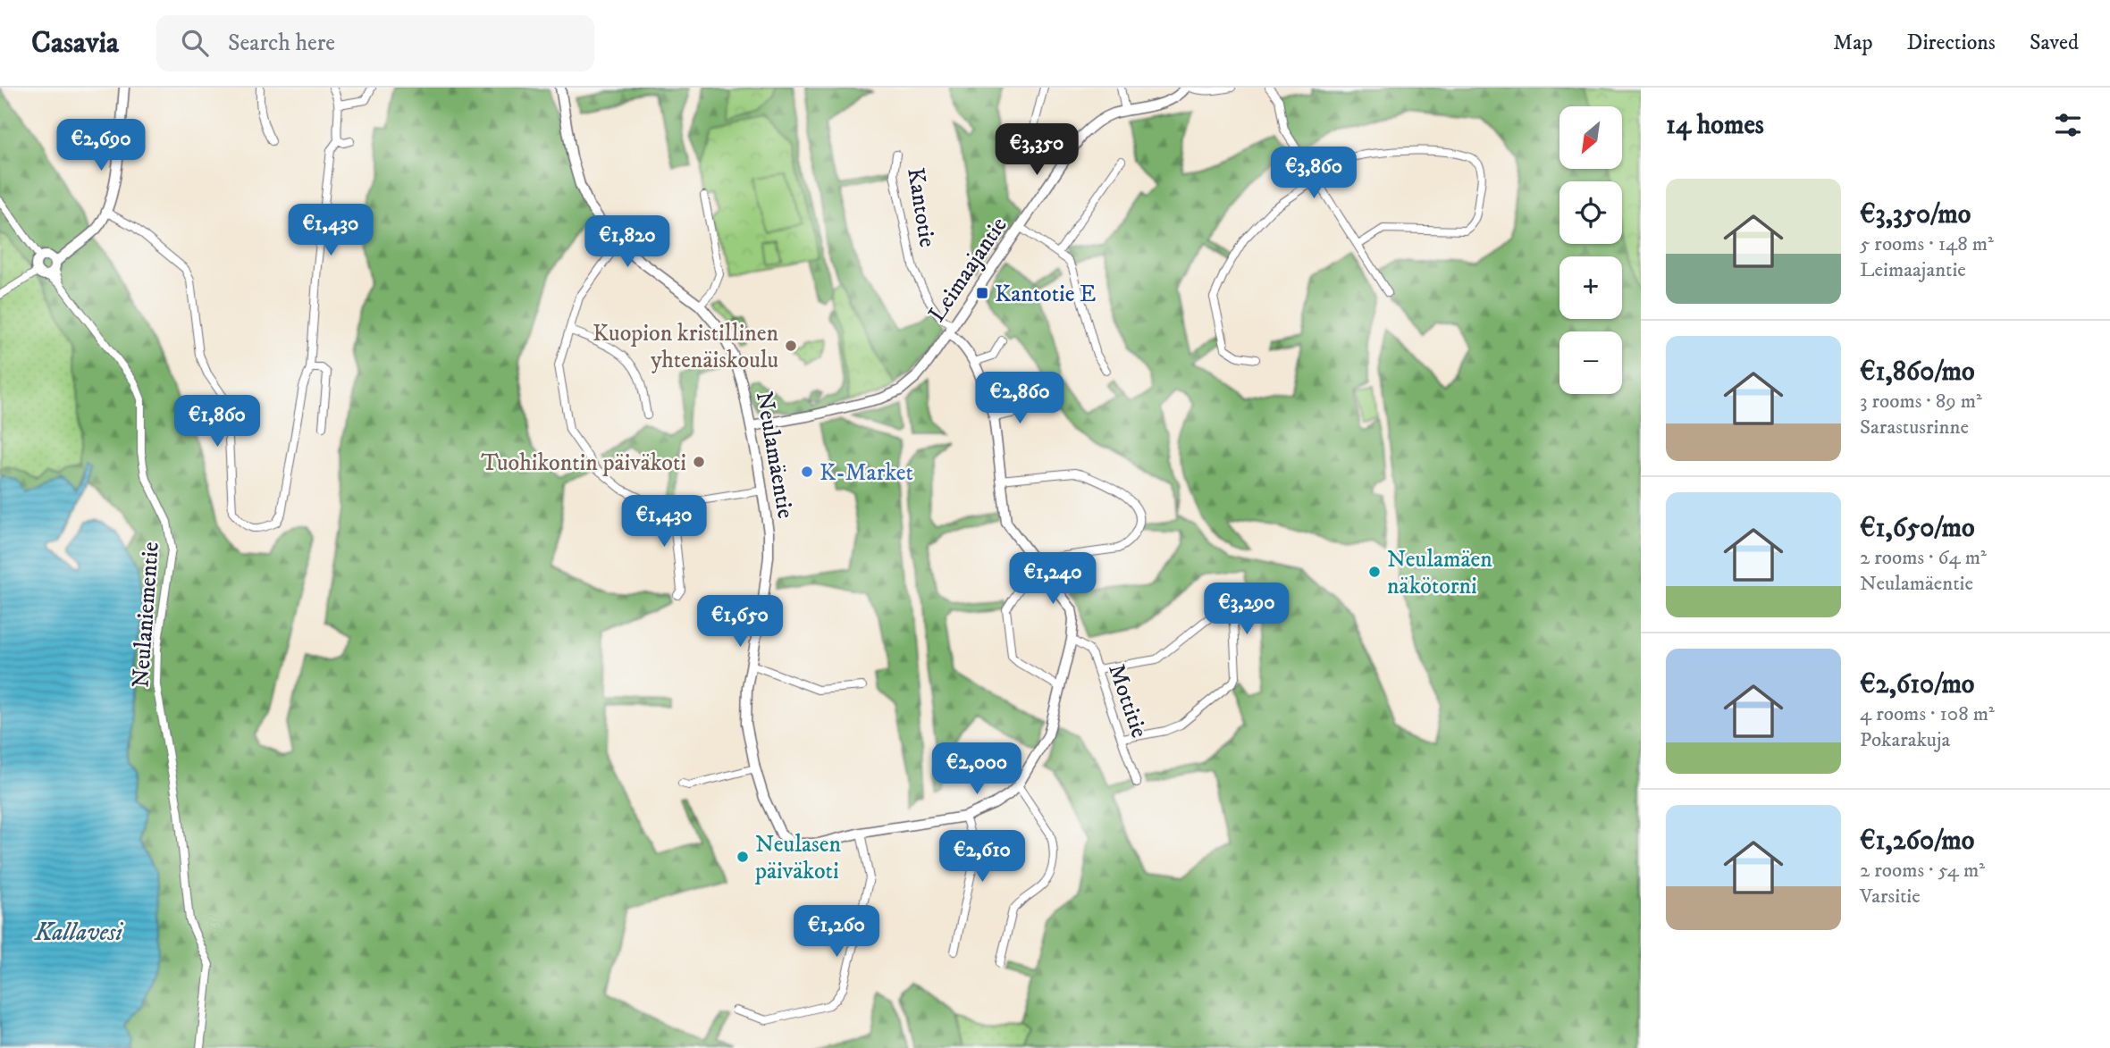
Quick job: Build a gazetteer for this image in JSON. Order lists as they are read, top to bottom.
{
  "streets": {
    "street": [
      "Kantotie",
      "Leimaajantie",
      "Neulamäentie",
      "Neulaniementie",
      "Mottitie"
    ]
  },
  "crossings": [
    ["Kantotie", "Leimaajantie"],
    ["Leimaajantie", "Neulamäentie"]
  ],
  "water": ["Kallavesi"],
  "places": {
    "transit": ["Kantotie E"],
    "other": [
      "Kuopion kristillinen yhtenäiskoulu",
      "Tuohikontin päiväkoti",
      "K-Market",
      "Neulamäen näkötorni",
      "Neulasen päiväkoti"
    ]
  },
  "north": "bottom left",
  "page": {
    "header": "Casavia",
    "search": "Search here",
    "nav": ["Map", "Directions", "Saved"],
    "heading": "14 homes",
    "map_buttons": ["+", "−"],
    "price": [
      "€2,690",
      "€3,350",
      "€3,860",
      "€1,430",
      "€1,820",
      "€2,860",
      "€1,860",
      "€1,430",
      "€1,240",
      "€3,290",
      "€1,650",
      "€2,000",
      "€2,610",
      "€1,260"
    ],
    "list": [
      {
        "name": "€3,350/mo",
        "note": "5 rooms · 148 m² · Leimaajantie"
      },
      {
        "name": "€1,860/mo",
        "note": "3 rooms · 89 m² · Sarastusrinne"
      },
      {
        "name": "€1,650/mo",
        "note": "2 rooms · 64 m² · Neulamäentie"
      },
      {
        "name": "€2,610/mo",
        "note": "4 rooms · 108 m² · Pokarakuja"
      },
      {
        "name": "€1,260/mo",
        "note": "2 rooms · 54 m² · Varsitie"
      }
    ]
  }
}
